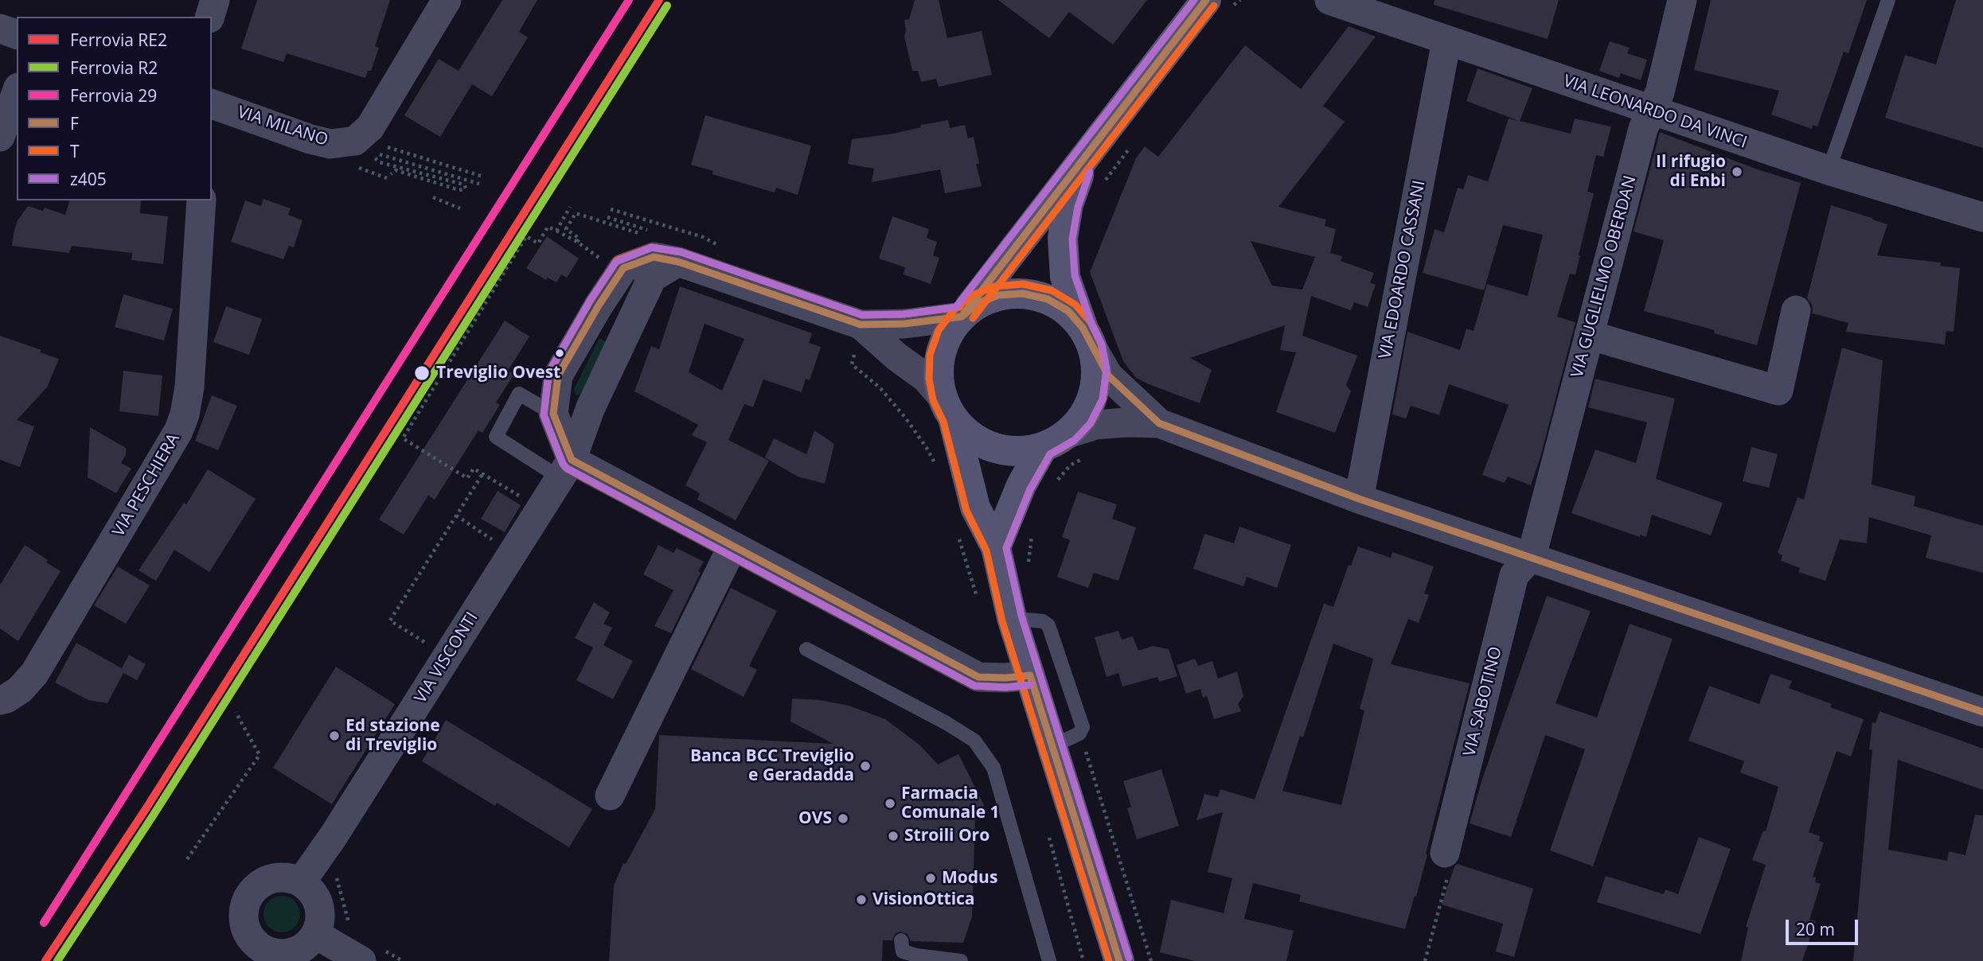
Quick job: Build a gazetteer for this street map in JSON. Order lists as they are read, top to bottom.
{
  "streets": {
    "street": [
      "VIA LEONARDO DA VINCI",
      "VIA MILANO",
      "VIA EDOARDO CASSANI",
      "VIA GUGLIELMO OBERDAN",
      "VIA PESCHIERA",
      "VIA VISCONTI",
      "VIA SABOTINO"
    ]
  },
  "crossings": [
    ["VIA LEONARDO DA VINCI", "VIA EDOARDO CASSANI"],
    ["VIA LEONARDO DA VINCI", "VIA GUGLIELMO OBERDAN"],
    ["VIA GUGLIELMO OBERDAN", "VIA SABOTINO"]
  ],
  "places": [
    "Il rifugio di Enbi",
    "Treviglio Ovest",
    "Ed stazione di Treviglio",
    "Banca BCC Treviglio e Geradadda",
    "Farmacia Comunale 1",
    "OVS",
    "Stroili Oro",
    "Modus",
    "VisionOttica"
  ],
  "lines": [
    "rail line RE2",
    "rail line 29",
    "transit line F",
    "transit line z405",
    "rail line R2",
    "transit line T"
  ],
  "legend": [
    "Ferrovia RE2",
    "Ferrovia R2",
    "Ferrovia 29",
    "F",
    "T",
    "z405"
  ],
  "scale_bar": "20 m"
}
